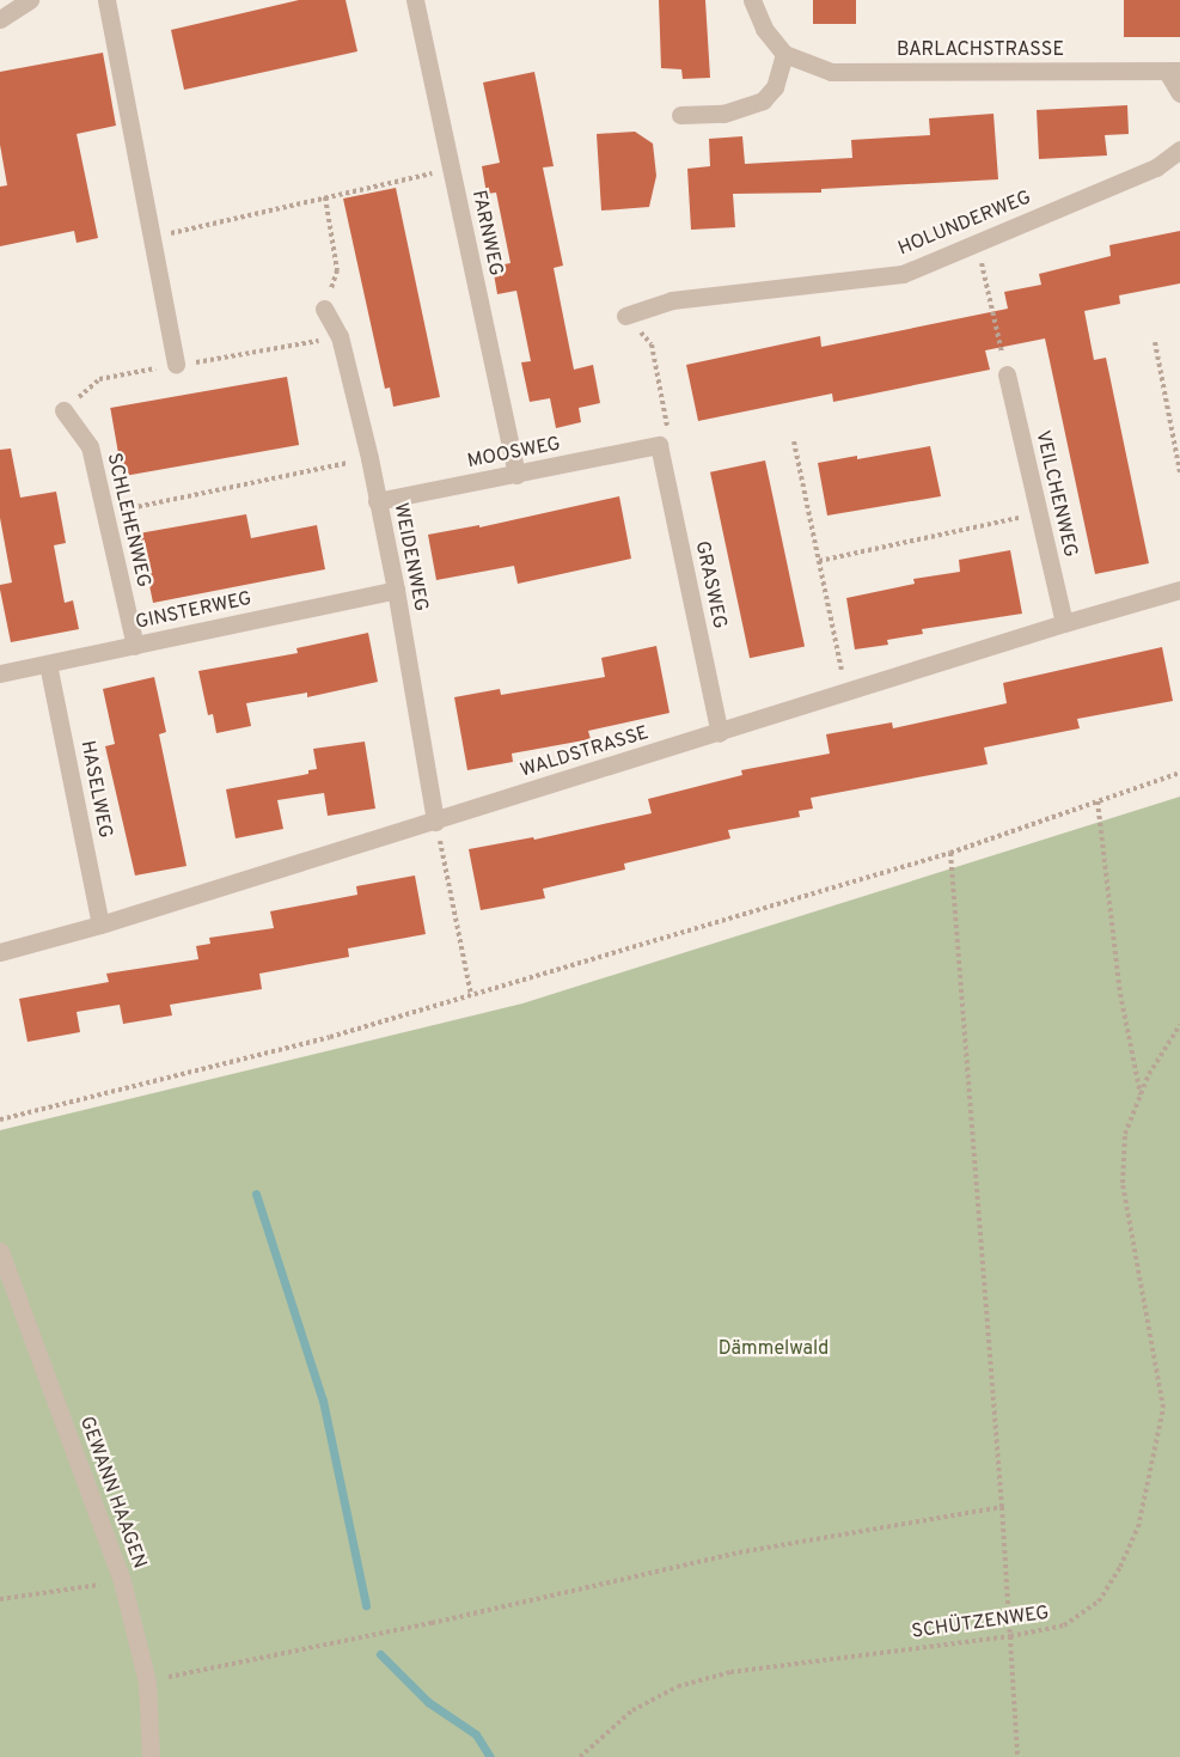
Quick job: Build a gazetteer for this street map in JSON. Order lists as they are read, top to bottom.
{
  "streets": {
    "street": [
      "BARLACHSTRASSE",
      "HOLUNDERWEG",
      "FARNWEG",
      "MOOSWEG",
      "VEILCHENWEG",
      "SCHLEHENWEG",
      "WEIDENWEG",
      "GRASWEG",
      "GINSTERWEG",
      "WALDSTRASSE",
      "HASELWEG",
      "GEWANN HAAGEN"
    ],
    "path": ["SCHÜTZENWEG"]
  },
  "crossings": [
    ["FARNWEG", "MOOSWEG"],
    ["MOOSWEG", "WEIDENWEG"],
    ["MOOSWEG", "GRASWEG"],
    ["VEILCHENWEG", "WALDSTRASSE"],
    ["SCHLEHENWEG", "GINSTERWEG"],
    ["WEIDENWEG", "GINSTERWEG"],
    ["WEIDENWEG", "WALDSTRASSE"],
    ["GRASWEG", "WALDSTRASSE"],
    ["GINSTERWEG", "HASELWEG"],
    ["WALDSTRASSE", "HASELWEG"]
  ],
  "parks": ["Dämmelwald"]
}
